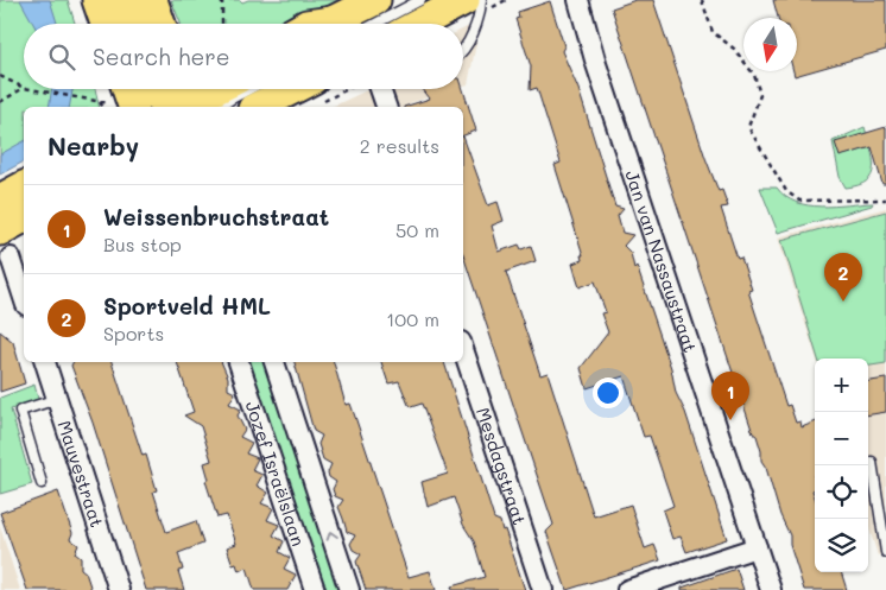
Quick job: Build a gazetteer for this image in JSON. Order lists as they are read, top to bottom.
{
  "streets": {
    "street": [
      "Jan van Nassaustraat",
      "Mesdagstraat",
      "Mauvestraat",
      "Jozef Israëlslaan"
    ]
  },
  "north": "bottom",
  "page": {
    "search": "Search here",
    "heading": ["Nearby", "2 results"],
    "list": [
      {
        "mark": "1",
        "name": "Weissenbruchstraat",
        "note": "Bus stop",
        "value": "50 m"
      },
      {
        "mark": "2",
        "name": "Sportveld HML",
        "note": "Sports",
        "value": "100 m"
      }
    ],
    "pins": ["2", "1"],
    "map_buttons": ["+", "−"]
  }
}
